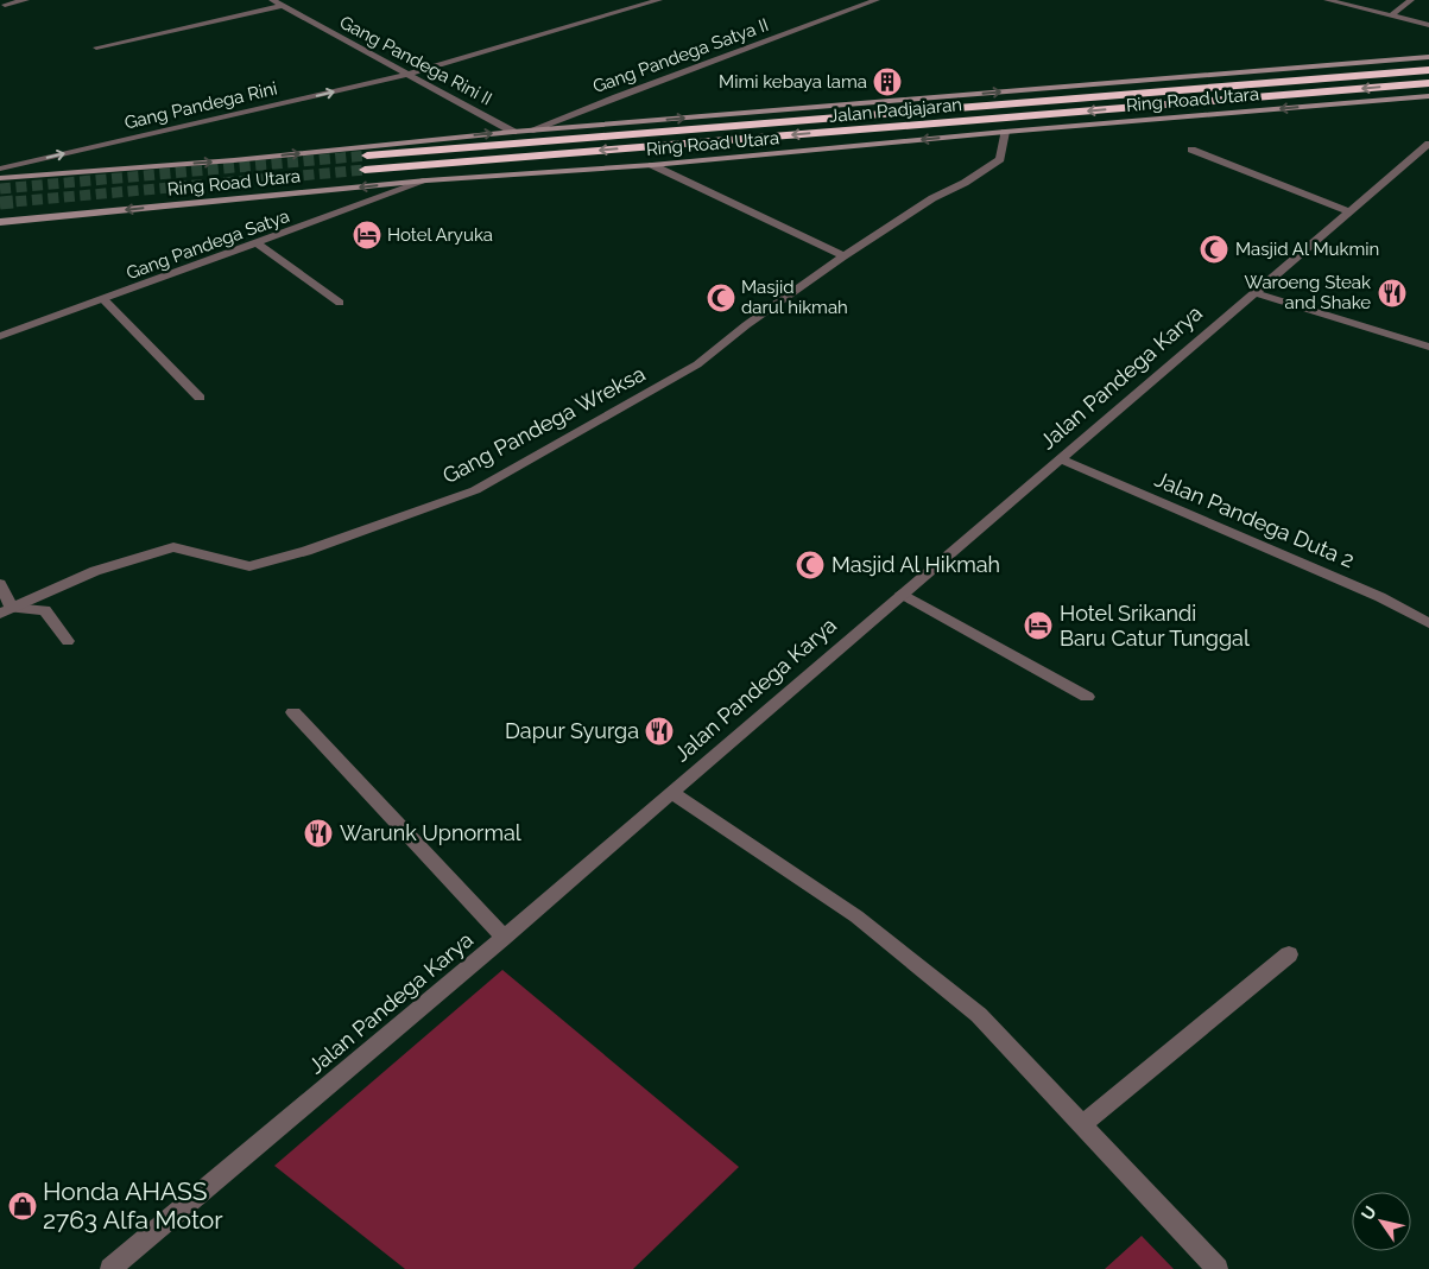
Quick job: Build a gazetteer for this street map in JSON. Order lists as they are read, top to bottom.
{
  "streets": {
    "highway": ["Jalan Padjajaran"],
    "street": [
      "Gang Pandega Satya II",
      "Gang Pandega Rini II",
      "Ring Road Utara",
      "Gang Pandega Rini",
      "Gang Pandega Satya",
      "Jalan Pandega Karya",
      "Gang Pandega Wreksa",
      "Jalan Pandega Duta 2"
    ]
  },
  "crossings": [
    ["Gang Pandega Satya II", "Ring Road Utara"],
    ["Gang Pandega Rini II", "Ring Road Utara"],
    ["Gang Pandega Rini II", "Gang Pandega Rini"],
    ["Ring Road Utara", "Gang Pandega Satya"],
    ["Ring Road Utara", "Gang Pandega Wreksa"],
    ["Jalan Pandega Karya", "Jalan Pandega Duta 2"]
  ],
  "places": {
    "building": ["Mimi kebaya lama"],
    "hotel": ["Hotel Aryuka", "Hotel Srikandi Baru Catur Tunggal"],
    "mosque": ["Masjid Al Mukmin", "Masjid darul hikmah", "Masjid Al Hikmah"],
    "restaurant": ["Waroeng Steak and Shake", "Dapur Syurga", "Warunk Upnormal"],
    "shop": ["Honda AHASS 2763 Alfa Motor"]
  },
  "north": "top left"
}
